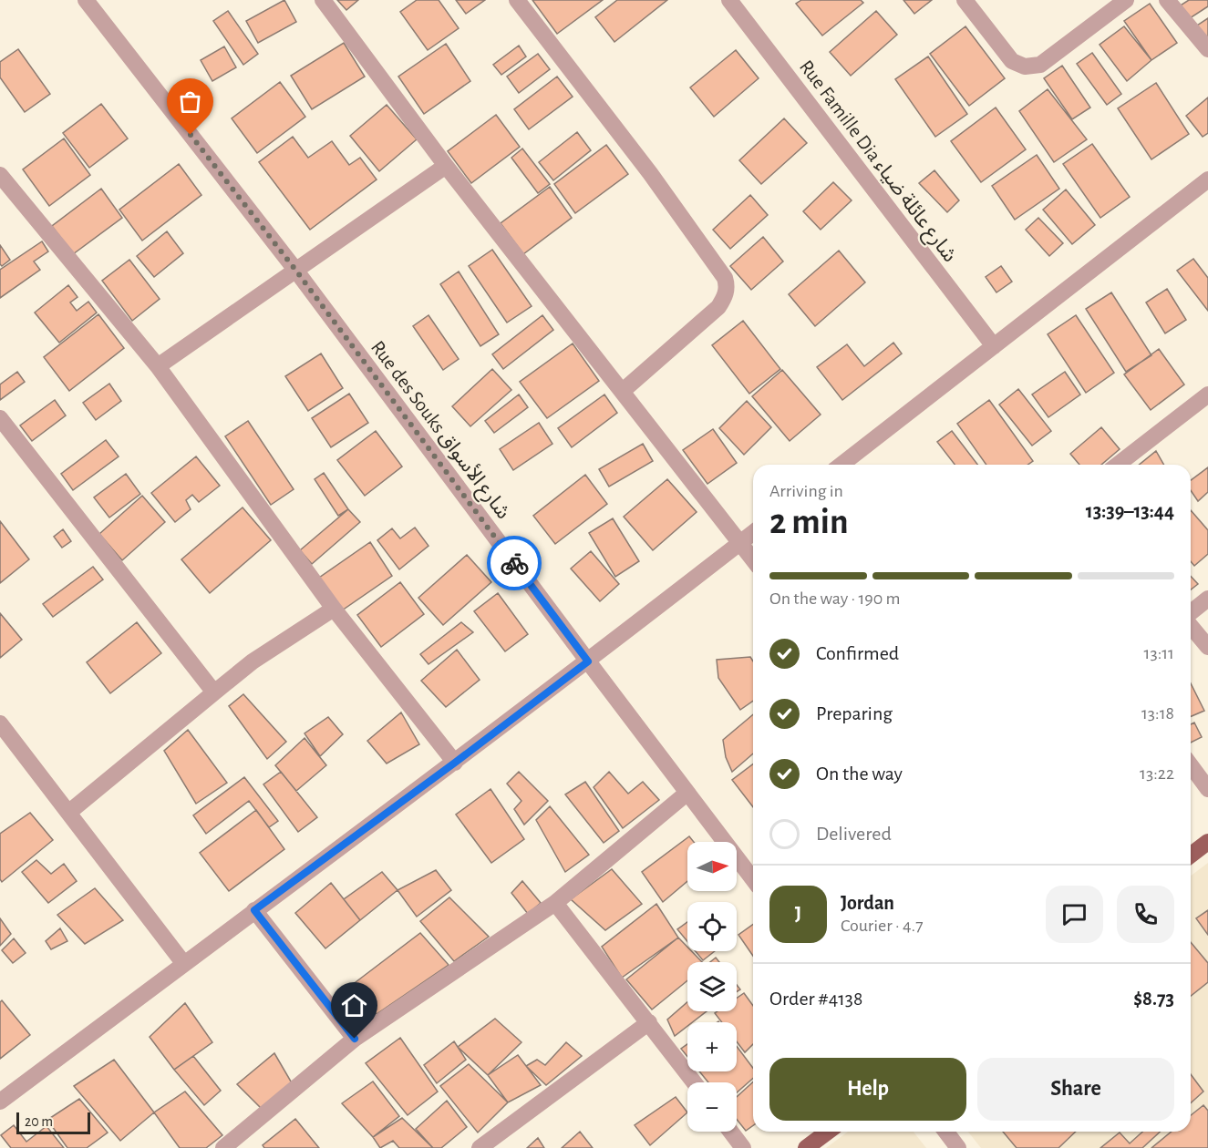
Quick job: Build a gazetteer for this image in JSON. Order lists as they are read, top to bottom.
{
  "streets": {
    "street": ["Rue Famille Dia شارع عائلة ضياء", "Rue des Souks شارع الأسواق"]
  },
  "scale_bar": "20 m",
  "north": "right",
  "page": {
    "heading": ["2 min", "Arriving in", "13:39–13:44"],
    "panel": [
      "Jordan",
      "Courier · 4.7",
      "Order #4138",
      "$8.73"
    ],
    "bar": "On the way · 190 m",
    "list": [
      ["Confirmed", "13:11"],
      ["Preparing", "13:18"],
      ["On the way", "13:22"],
      "Delivered"
    ],
    "map_buttons": ["+", "−"],
    "round": "J",
    "buttons": ["Help", "Share"],
    "scale": "20 m"
  }
}
